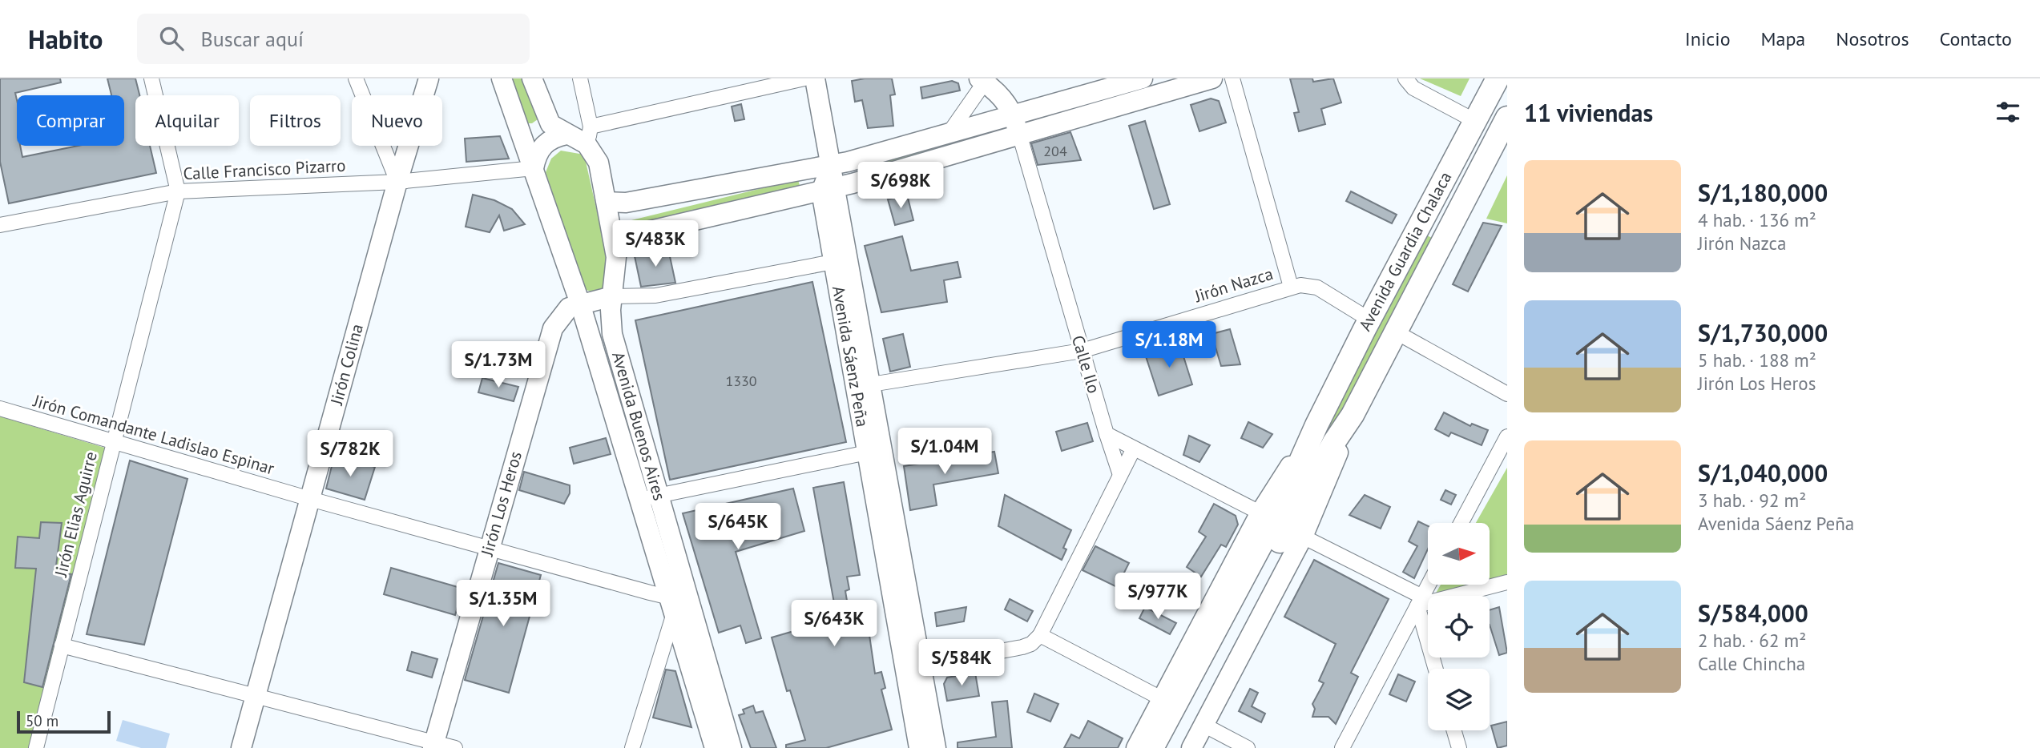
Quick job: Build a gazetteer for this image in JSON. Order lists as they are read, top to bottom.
{
  "streets": {
    "main road": [
      "Avenida Guardia Chalaca",
      "Avenida Sáenz Peña",
      "Jirón Colina",
      "Calle Ilo",
      "Avenida Buenos Aires",
      "Jirón Los Heros"
    ],
    "street": [
      "Calle Francisco Pizarro",
      "Jirón Nazca",
      "Jirón Comandante Ladislao Espinar",
      "Jirón Elias Aguirre"
    ]
  },
  "crossings": [
    ["Calle Francisco Pizarro", "Jirón Colina"],
    ["Calle Francisco Pizarro", "Avenida Buenos Aires"],
    ["Calle Francisco Pizarro", "Jirón Elias Aguirre"],
    ["Avenida Guardia Chalaca", "Jirón Nazca"],
    ["Jirón Nazca", "Avenida Sáenz Peña"],
    ["Jirón Nazca", "Calle Ilo"],
    ["Jirón Colina", "Jirón Comandante Ladislao Espinar"],
    ["Avenida Buenos Aires", "Jirón Comandante Ladislao Espinar"],
    ["Avenida Buenos Aires", "Jirón Los Heros"],
    ["Jirón Comandante Ladislao Espinar", "Jirón Los Heros"],
    ["Jirón Comandante Ladislao Espinar", "Jirón Elias Aguirre"]
  ],
  "house_numbers": ["204", "1330"],
  "scale_bar": "50 m",
  "north": "right",
  "page": {
    "header": "Habito",
    "search": "Buscar aquí",
    "nav": [
      "Inicio",
      "Mapa",
      "Nosotros",
      "Contacto"
    ],
    "heading": "11 viviendas",
    "chip": [
      "Comprar",
      "Alquilar",
      "Filtros",
      "Nuevo"
    ],
    "list": [
      {
        "name": "S/1,180,000",
        "note": "4 hab. · 136 m² · Jirón Nazca"
      },
      {
        "name": "S/1,730,000",
        "note": "5 hab. · 188 m² · Jirón Los Heros"
      },
      {
        "name": "S/1,040,000",
        "note": "3 hab. · 92 m² · Avenida Sáenz Peña"
      },
      {
        "name": "S/584,000",
        "note": "2 hab. · 62 m² · Calle Chincha"
      }
    ],
    "price": [
      "S/698K",
      "S/483K",
      "S/1.18M",
      "S/1.73M",
      "S/1.04M",
      "S/782K",
      "S/645K",
      "S/977K",
      "S/1.35M",
      "S/643K",
      "S/584K"
    ],
    "scale": "50 m"
  }
}
